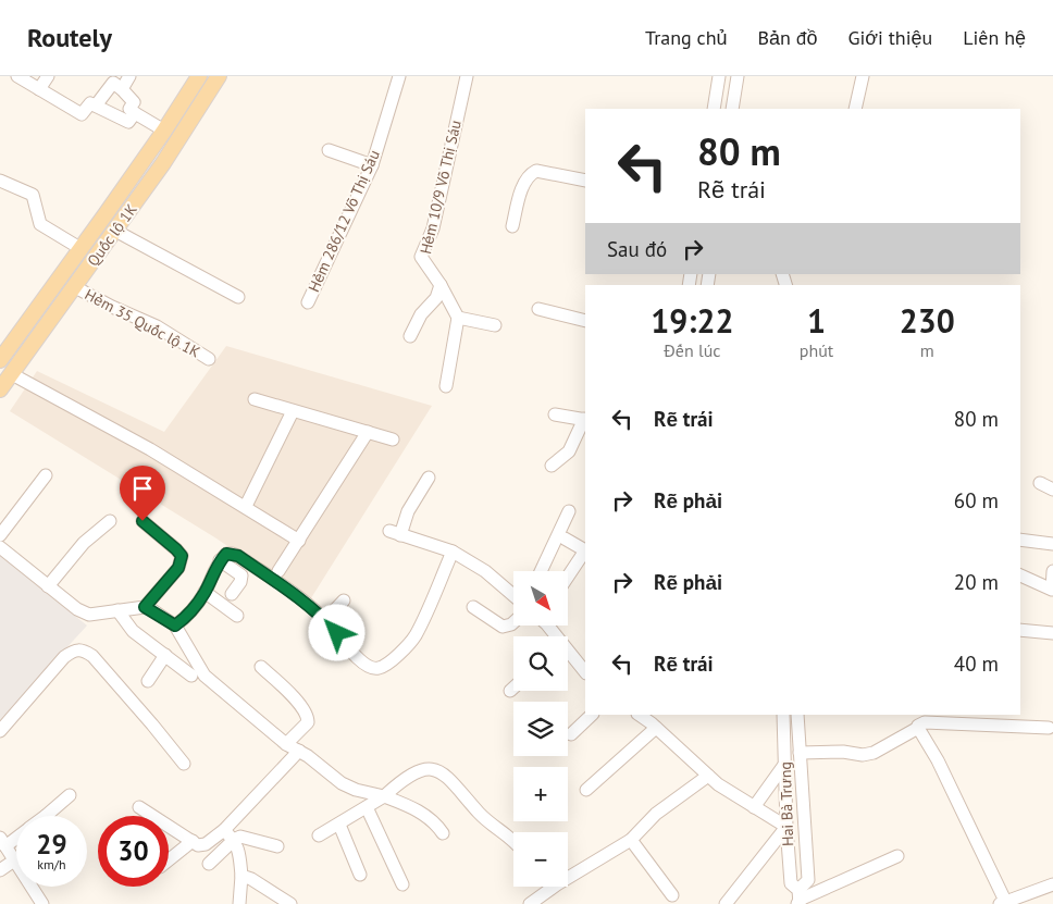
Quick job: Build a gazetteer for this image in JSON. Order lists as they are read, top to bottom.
{
  "streets": {
    "main road": ["Quốc lộ 1K"],
    "street": [
      "Hẻm 10/9 Võ Thị Sáu",
      "Hẻm 286/12 Võ Thị Sáu",
      "Hẻm 35 Quốc lộ 1K",
      "Hai Bà Trưng"
    ]
  },
  "crossings": [
    ["Quốc lộ 1K", "Hẻm 35 Quốc lộ 1K"]
  ],
  "north": "bottom right",
  "page": {
    "header": "Routely",
    "nav": [
      "Trang chủ",
      "Bản đồ",
      "Giới thiệu",
      "Liên hệ"
    ],
    "turn": ["80 m", "Rẽ trái"],
    "then": "Sau đó",
    "eta": [
      "19:22",
      "Đến lúc",
      "1",
      "phút",
      "230",
      "m"
    ],
    "list": [
      {
        "name": "Rẽ trái",
        "value": "80 m"
      },
      {
        "name": "Rẽ phải",
        "value": "60 m"
      },
      {
        "name": "Rẽ phải",
        "value": "20 m"
      },
      {
        "name": "Rẽ trái",
        "value": "40 m"
      }
    ],
    "map_buttons": ["+", "−"],
    "speed": "29 km/h",
    "limit": "30"
  }
}
